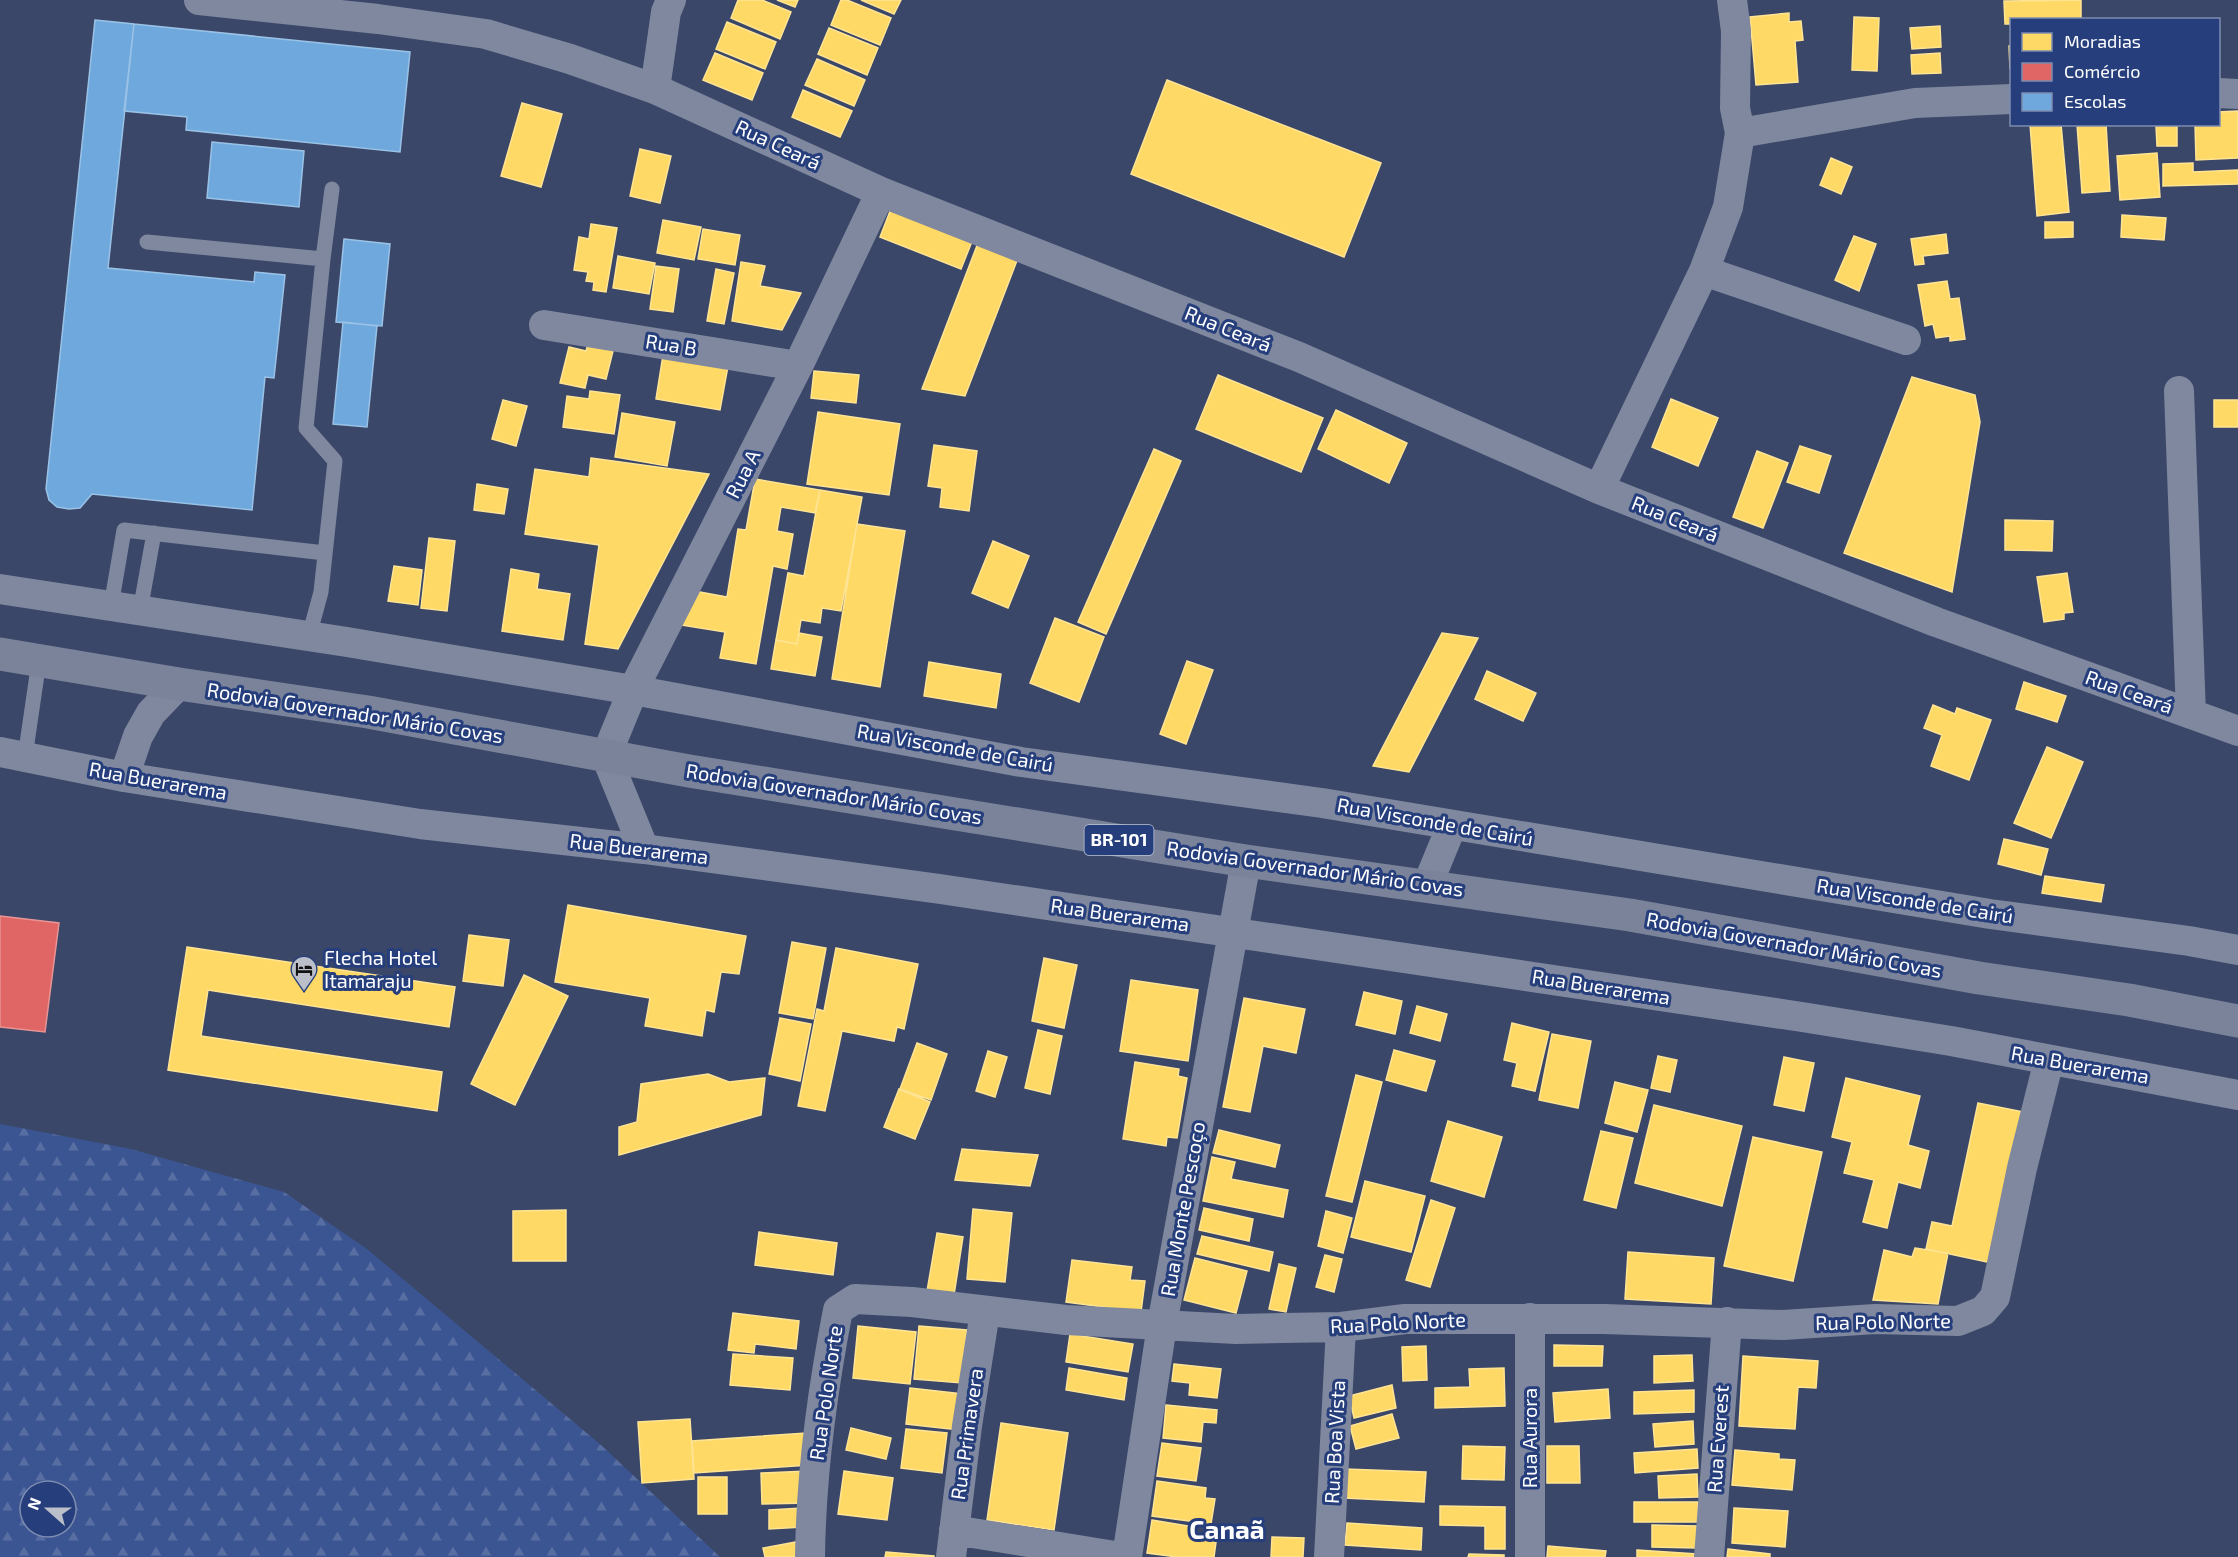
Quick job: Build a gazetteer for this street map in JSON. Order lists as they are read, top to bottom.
{
  "streets": {
    "highway": ["Rodovia Governador Mário Covas", "BR-101"],
    "street": [
      "Rua Ceará",
      "Rua B",
      "Rua A",
      "Rua Visconde de Cairú",
      "Rua Buerarema",
      "Rua Monte Pescoço",
      "Rua Polo Norte",
      "Rua Primavera",
      "Rua Aurora",
      "Rua Everest",
      "Rua Boa Vista"
    ]
  },
  "crossings": [
    ["Rua Ceará", "Rua A"],
    ["Rua B", "Rua A"],
    ["Rua A", "Rodovia Governador Mário Covas"],
    ["Rua A", "Rua Visconde de Cairú"],
    ["Rodovia Governador Mário Covas", "Rua Monte Pescoço"],
    ["Rua Buerarema", "Rua Monte Pescoço"],
    ["Rua Buerarema", "Rua Polo Norte"],
    ["Rua Monte Pescoço", "Rua Polo Norte"],
    ["Rua Polo Norte", "Rua Primavera"],
    ["Rua Polo Norte", "Rua Aurora"],
    ["Rua Polo Norte", "Rua Everest"],
    ["Rua Polo Norte", "Rua Boa Vista"]
  ],
  "districts": ["Canaã"],
  "places": {
    "hotel": ["Flecha Hotel Itamaraju"]
  },
  "legend": ["Moradias", "Comércio", "Escolas"],
  "north": "left"
}
